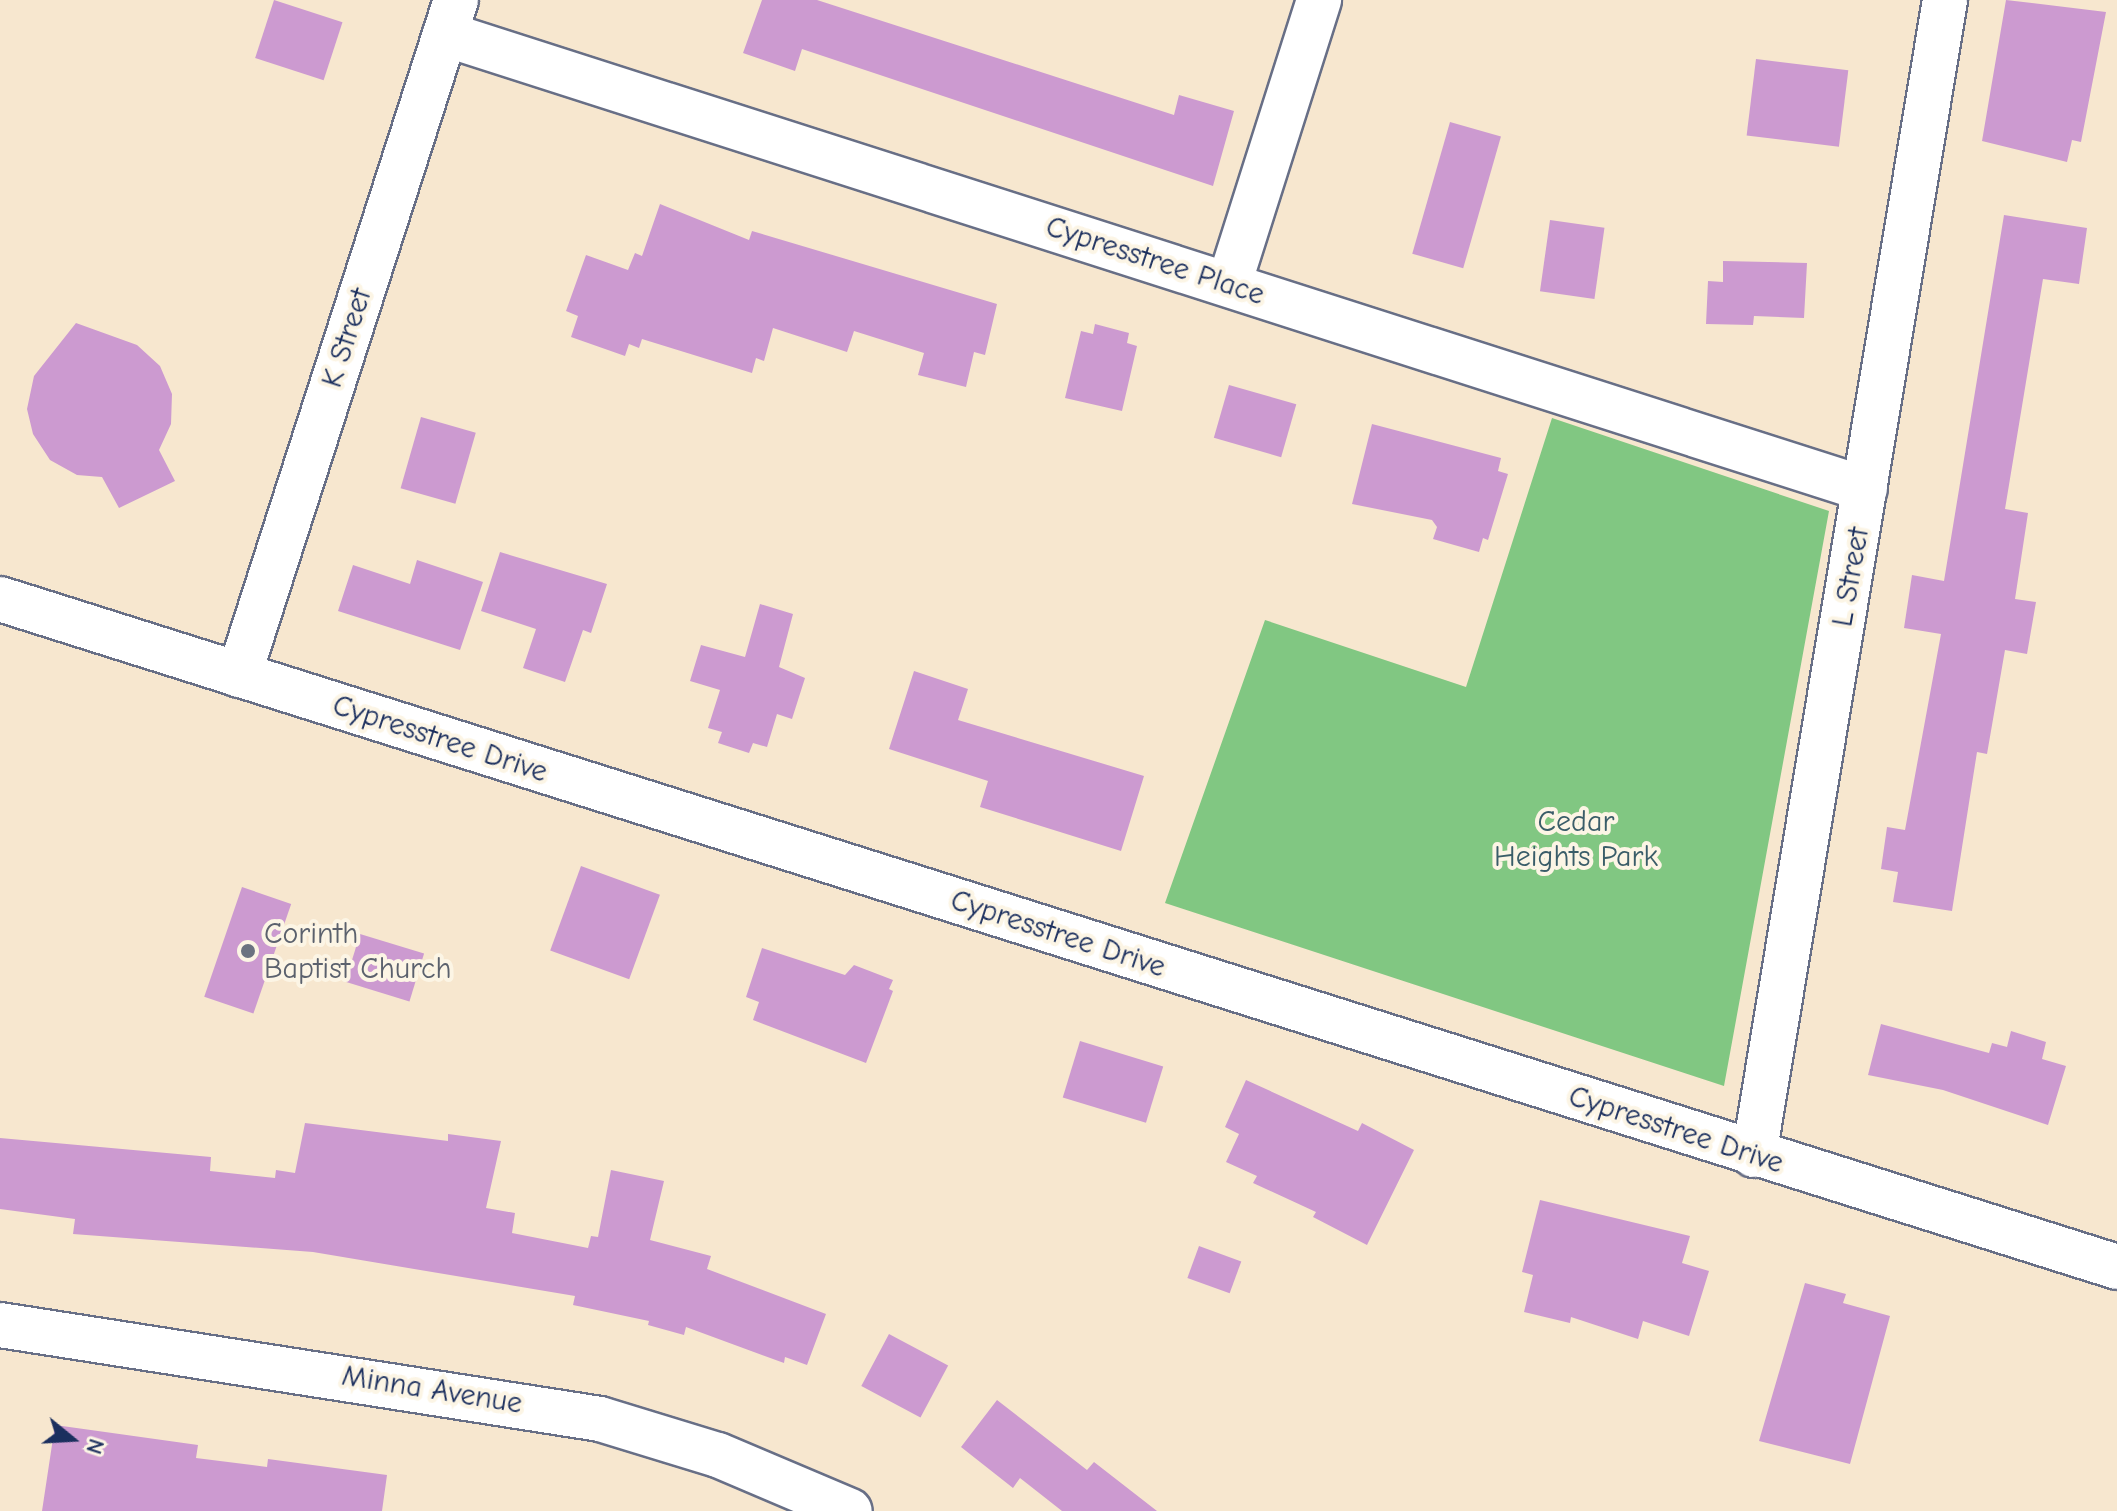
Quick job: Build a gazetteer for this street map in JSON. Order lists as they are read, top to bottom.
{
  "streets": {
    "street": [
      "Cypresstree Place",
      "K Street",
      "L Street",
      "Cypresstree Drive",
      "Minna Avenue"
    ]
  },
  "crossings": [
    ["Cypresstree Place", "K Street"],
    ["Cypresstree Place", "L Street"],
    ["K Street", "Cypresstree Drive"],
    ["L Street", "Cypresstree Drive"]
  ],
  "parks": ["Cedar Heights Park"],
  "places": ["Corinth Baptist Church"],
  "north": "right"
}
